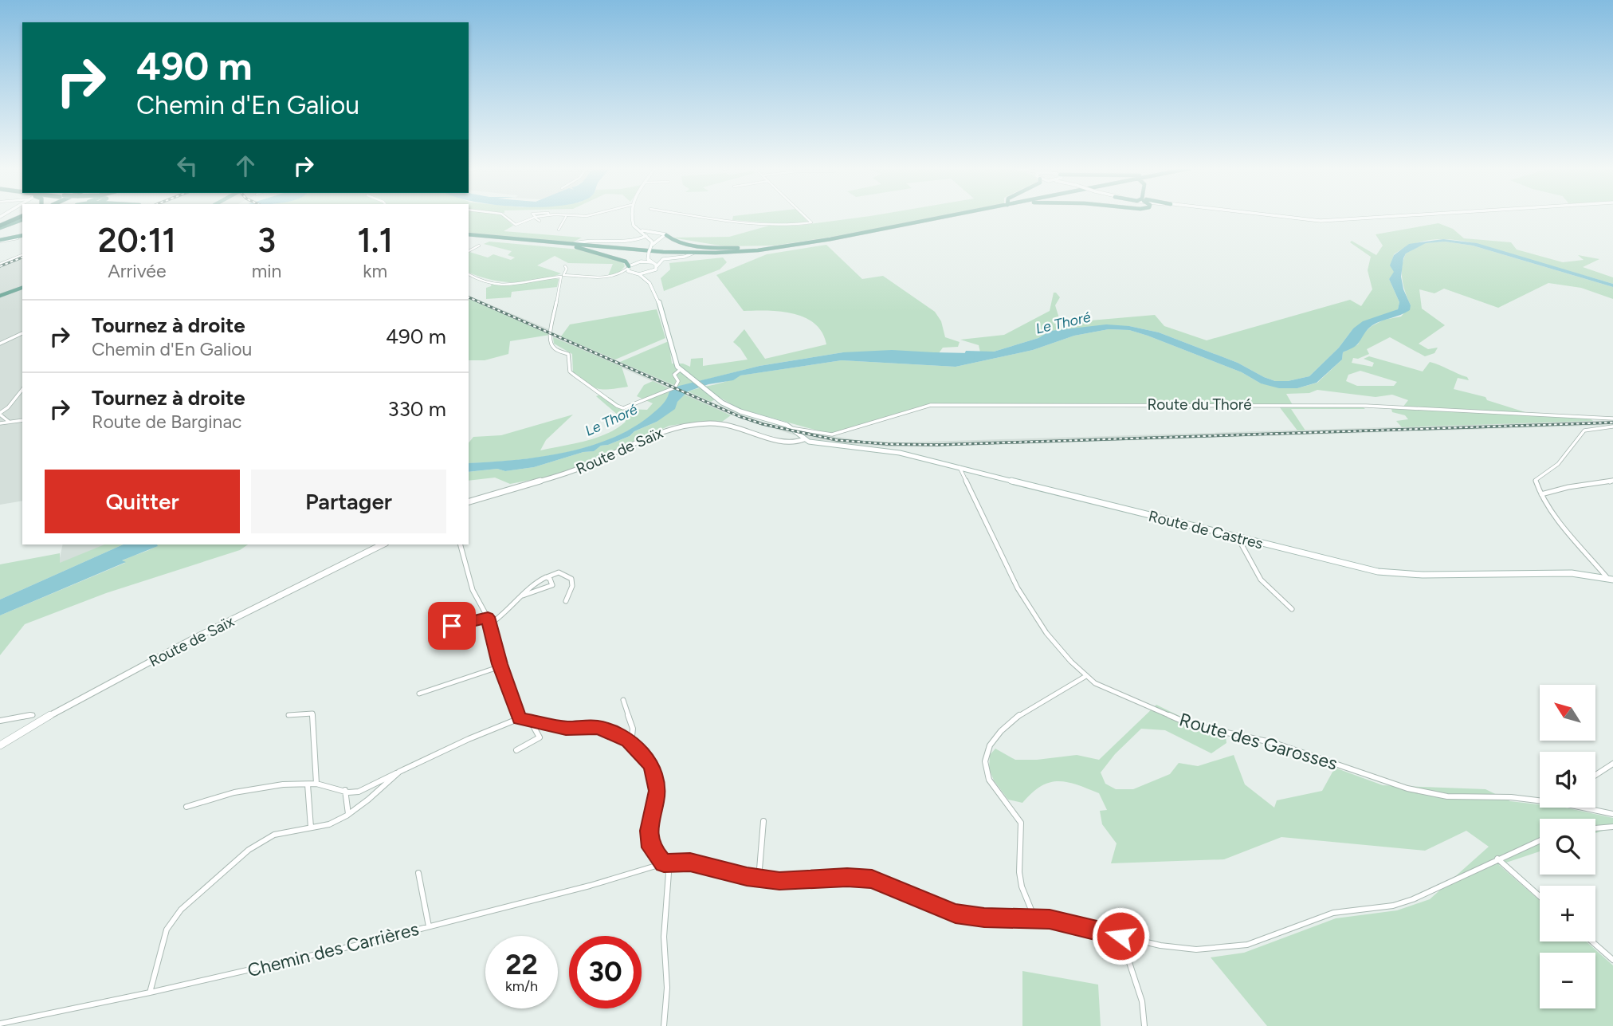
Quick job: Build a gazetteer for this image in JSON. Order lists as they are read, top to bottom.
{
  "streets": {
    "main road": ["Route de Saïx", "Route de Castres"],
    "street": ["Route du Thoré", "Route des Garosses", "Chemin des Carrières"]
  },
  "crossings": [
    ["Route de Saïx", "Route de Castres"],
    ["Route de Castres", "Route des Garosses"]
  ],
  "water": ["Le Thoré"],
  "north": "top left",
  "page": {
    "turn": ["490 m", "Chemin d'En Galiou"],
    "eta": [
      "20:11",
      "Arrivée",
      "3",
      "min",
      "1.1",
      "km"
    ],
    "list": [
      {
        "name": "Tournez à droite",
        "note": "Chemin d'En Galiou",
        "value": "490 m"
      },
      {
        "name": "Tournez à droite",
        "note": "Route de Barginac",
        "value": "330 m"
      }
    ],
    "buttons": ["Quitter", "Partager"],
    "map_buttons": ["+", "−"],
    "speed": "22 km/h",
    "limit": "30"
  }
}
